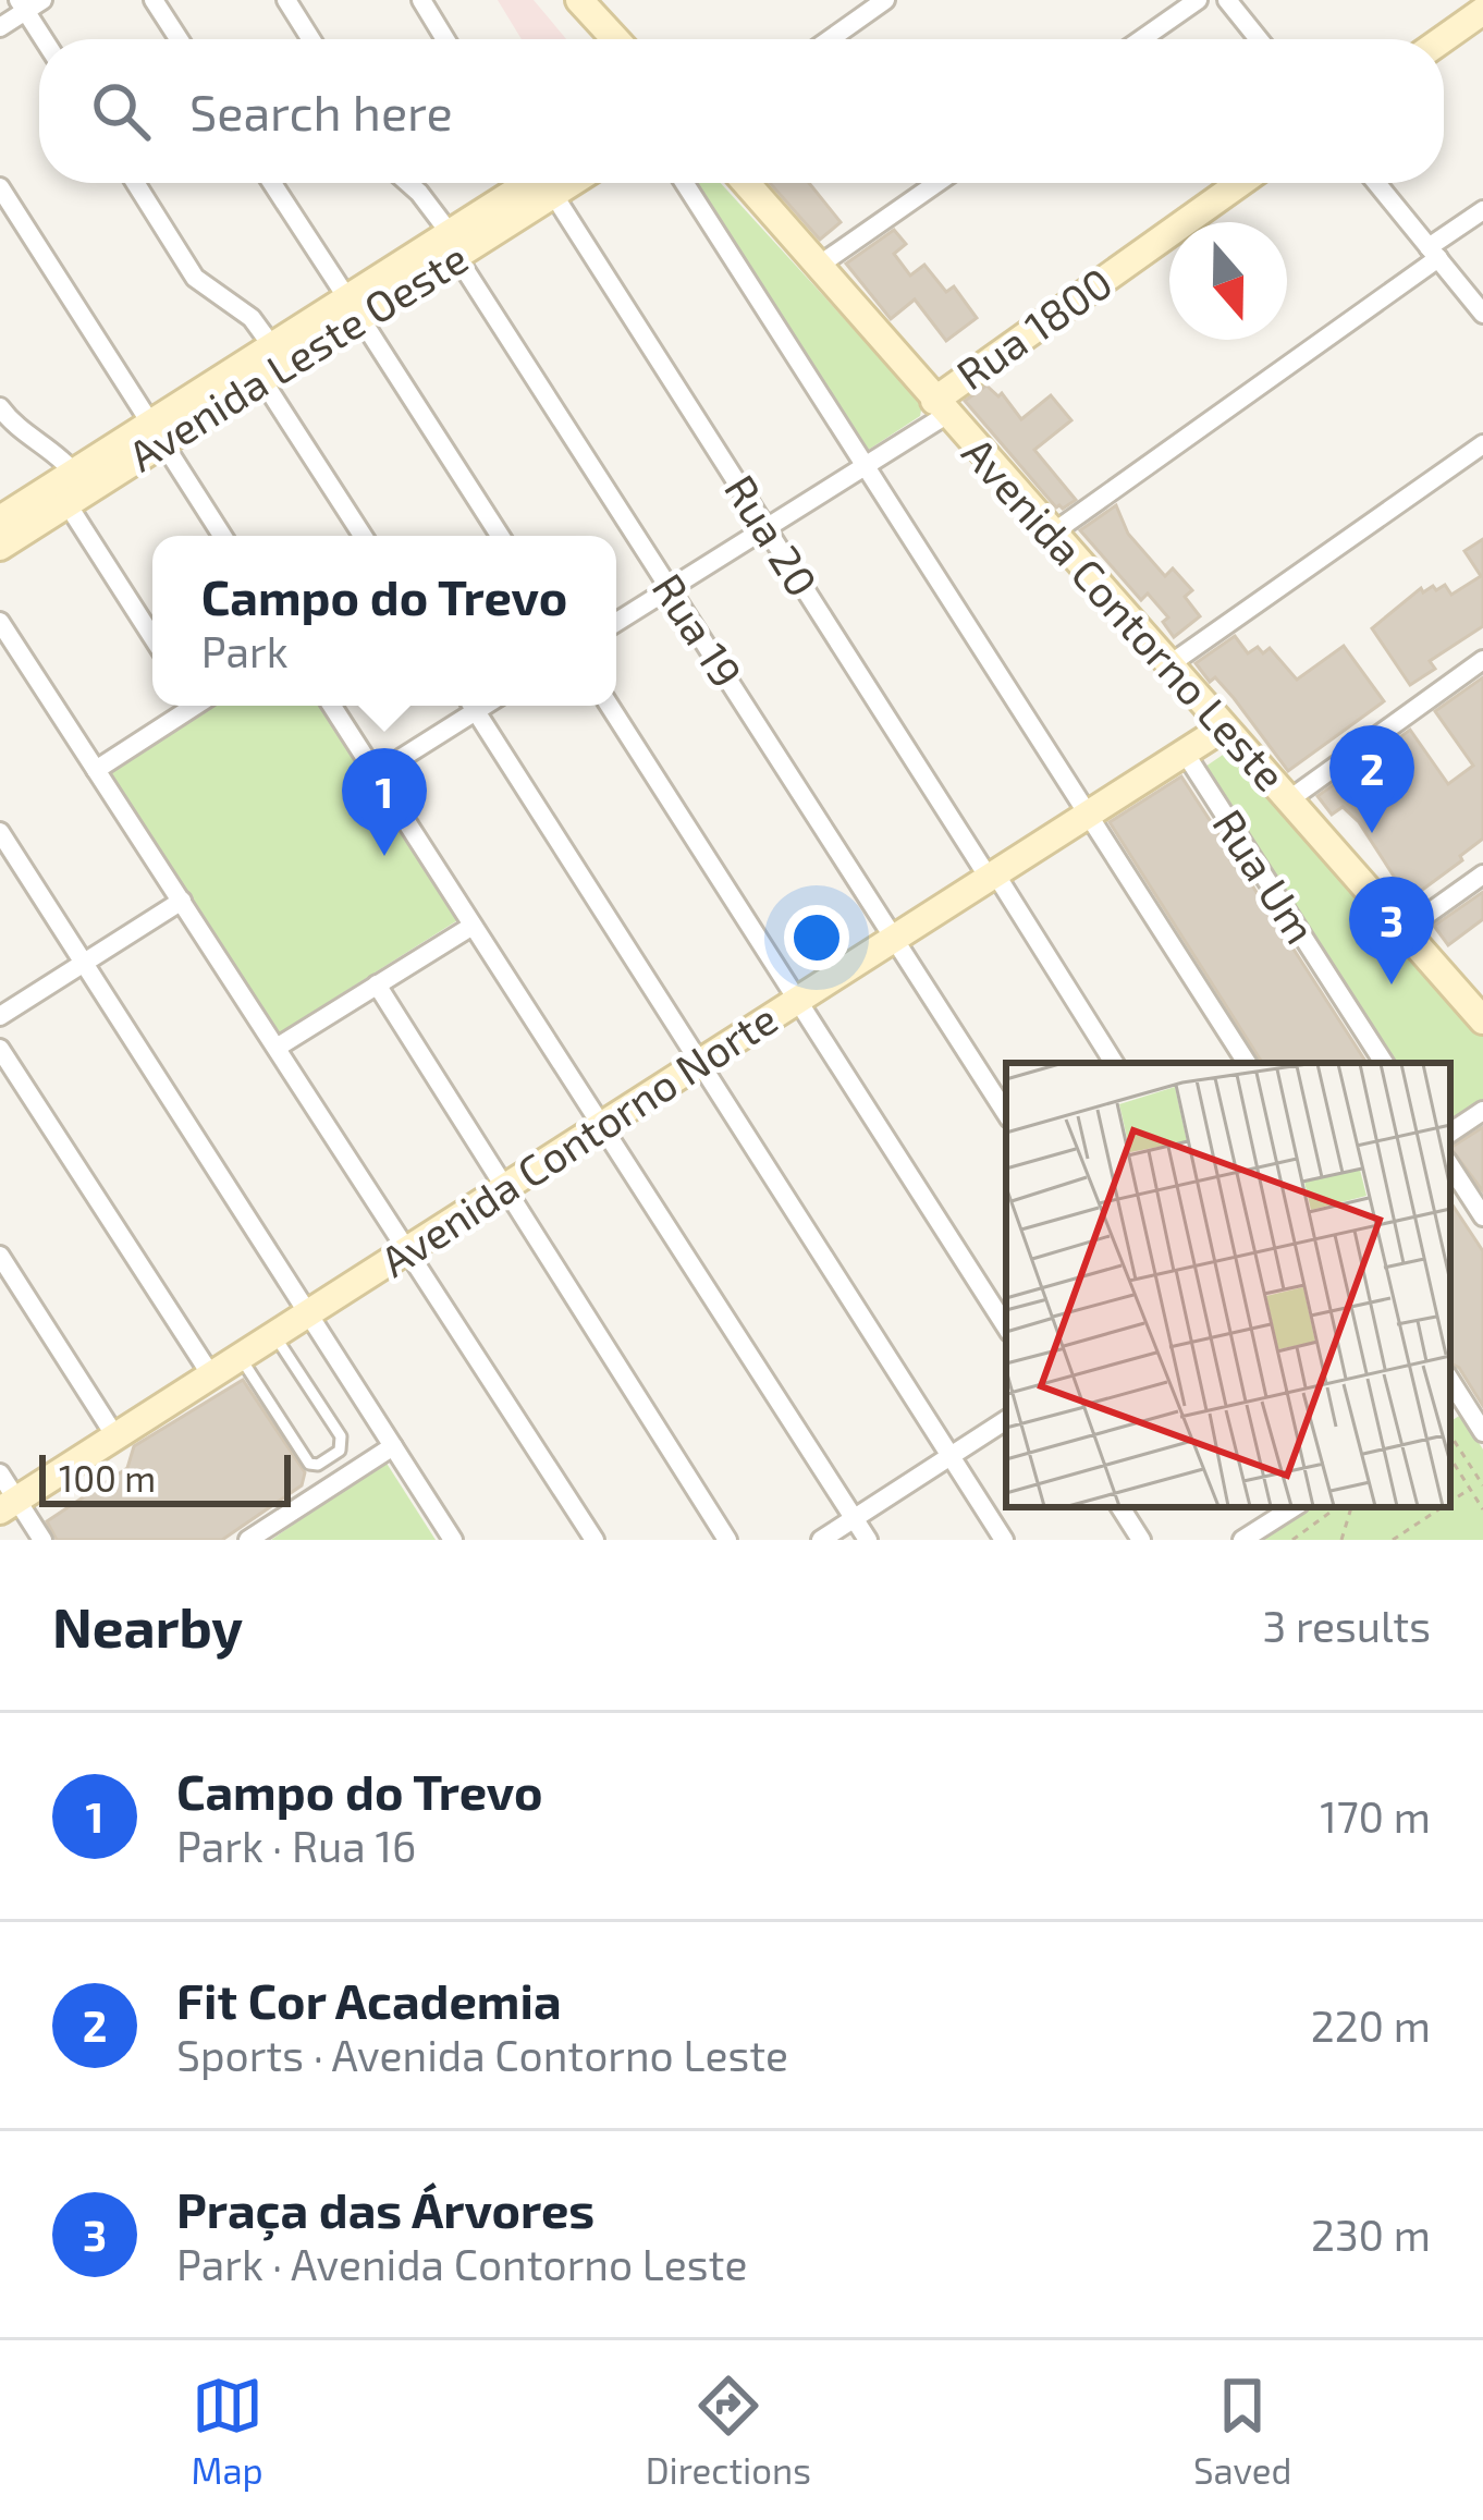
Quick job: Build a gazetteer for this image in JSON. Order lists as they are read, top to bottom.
{
  "streets": {
    "main road": [
      "Rua 1800",
      "Avenida Leste Oeste",
      "Avenida Contorno Leste",
      "Avenida Contorno Norte"
    ],
    "street": ["Rua 20", "Rua 19", "Rua Um"]
  },
  "crossings": [
    ["Rua 1800", "Avenida Contorno Leste"],
    ["Avenida Leste Oeste", "Rua 19"],
    ["Rua 20", "Avenida Contorno Norte"],
    ["Avenida Contorno Leste", "Avenida Contorno Norte"],
    ["Rua 19", "Avenida Contorno Norte"],
    ["Rua Um", "Avenida Contorno Norte"]
  ],
  "scale_bar": "100 m",
  "north": "bottom",
  "page": {
    "search": "Search here",
    "popup": ["Campo do Trevo", "Park"],
    "pins": ["2", "1", "3"],
    "scale": "100 m",
    "heading": ["Nearby", "3 results"],
    "list": [
      {
        "mark": "1",
        "name": "Campo do Trevo",
        "note": "Park · Rua 16",
        "value": "170 m"
      },
      {
        "mark": "2",
        "name": "Fit Cor Academia",
        "note": "Sports · Avenida Contorno Leste",
        "value": "220 m"
      },
      {
        "mark": "3",
        "name": "Praça das Árvores",
        "note": "Park · Avenida Contorno Leste",
        "value": "230 m"
      }
    ],
    "nav": ["Map", "Directions", "Saved"]
  }
}
